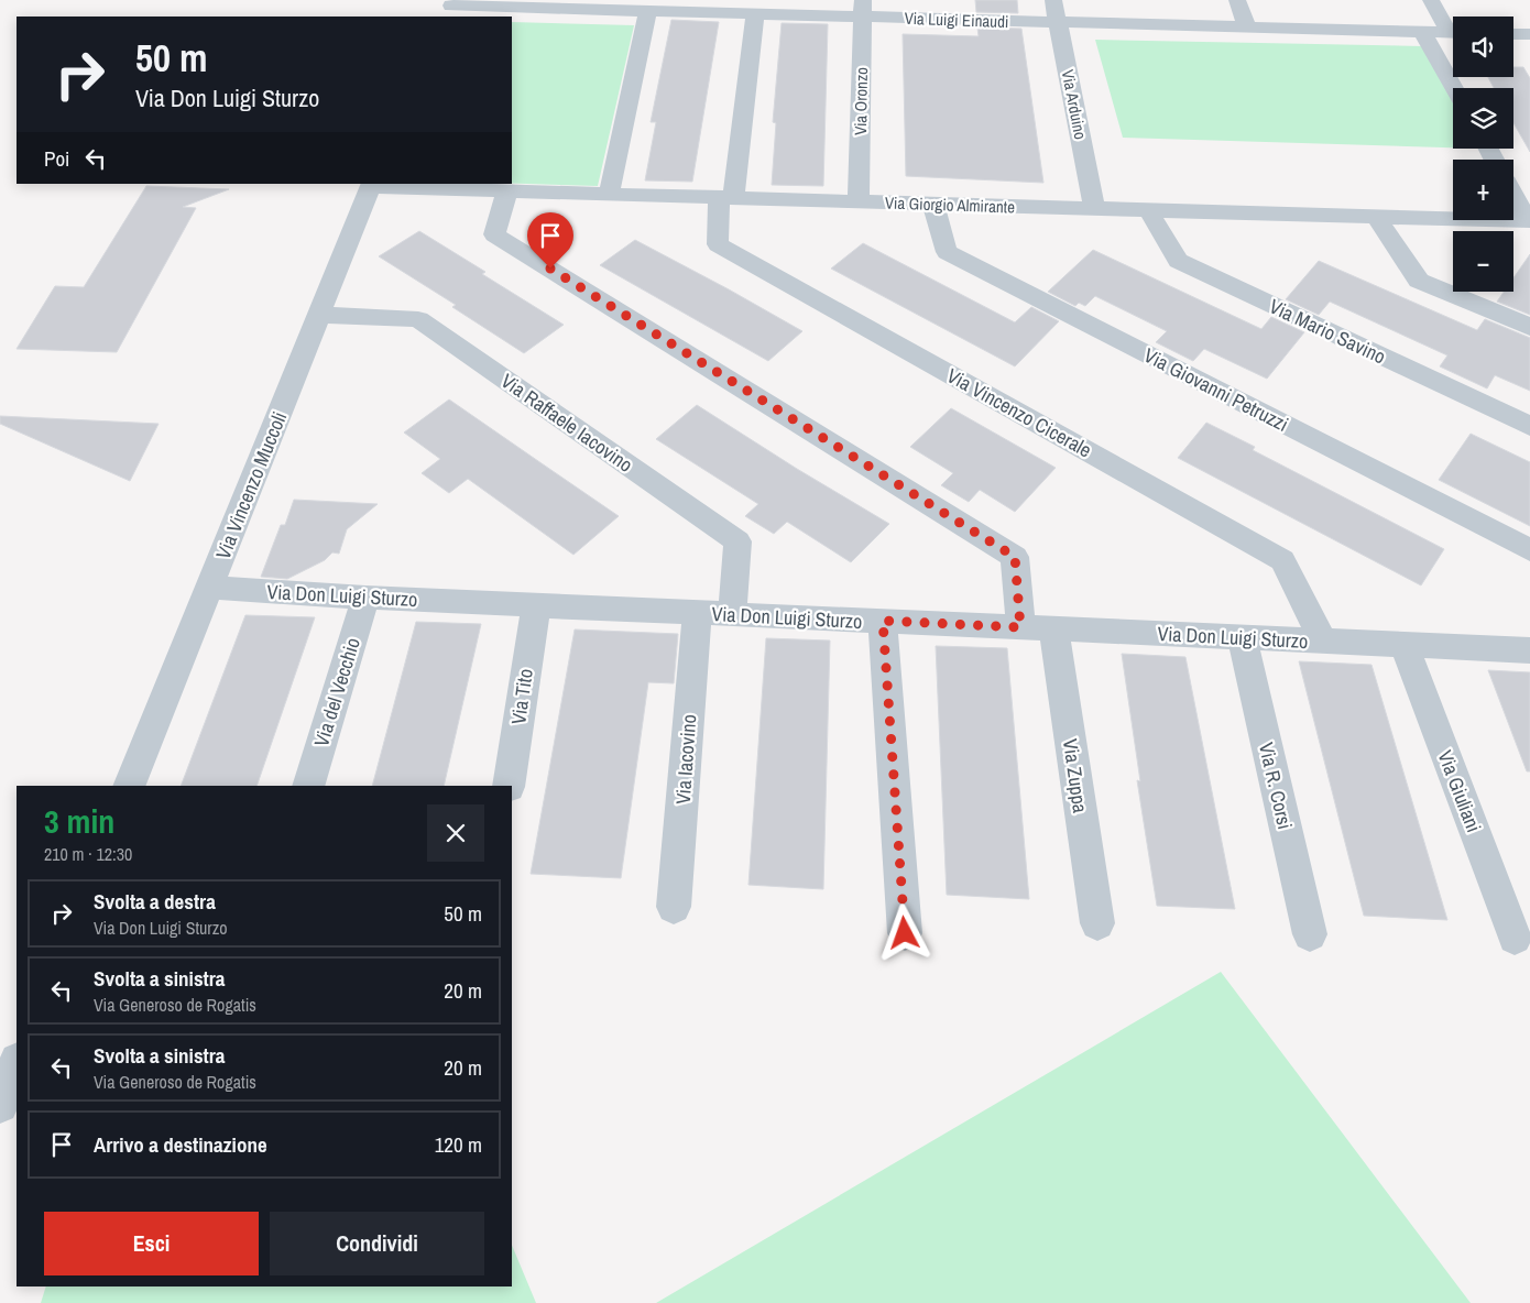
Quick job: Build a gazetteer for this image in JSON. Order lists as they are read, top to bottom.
{
  "streets": {
    "street": [
      "Via Luigi Einaudi",
      "Via Oronzo",
      "Via Arduino",
      "Via Giorgio Almirante",
      "Via Mario Savino",
      "Via Giovanni Petruzzi",
      "Via Vincenzo Cicerale",
      "Via Raffaele Iacovino",
      "Via Vincenzo Muccoli",
      "Via Don Luigi Sturzo",
      "Via del Vecchio",
      "Via Tito",
      "Via Iacovino",
      "Via Zuppa",
      "Via R. Corsi",
      "Via Giuliani"
    ]
  },
  "crossings": [
    ["Via Luigi Einaudi", "Via Oronzo"],
    ["Via Luigi Einaudi", "Via Arduino"],
    ["Via Oronzo", "Via Giorgio Almirante"],
    ["Via Arduino", "Via Giorgio Almirante"],
    ["Via Giorgio Almirante", "Via Mario Savino"],
    ["Via Giorgio Almirante", "Via Giovanni Petruzzi"],
    ["Via Giorgio Almirante", "Via Vincenzo Cicerale"],
    ["Via Giorgio Almirante", "Via Vincenzo Muccoli"],
    ["Via Vincenzo Cicerale", "Via Don Luigi Sturzo"],
    ["Via Raffaele Iacovino", "Via Vincenzo Muccoli"],
    ["Via Raffaele Iacovino", "Via Don Luigi Sturzo"],
    ["Via Vincenzo Muccoli", "Via Don Luigi Sturzo"],
    ["Via Don Luigi Sturzo", "Via del Vecchio"],
    ["Via Don Luigi Sturzo", "Via Tito"],
    ["Via Don Luigi Sturzo", "Via Iacovino"],
    ["Via Don Luigi Sturzo", "Via Zuppa"],
    ["Via Don Luigi Sturzo", "Via R. Corsi"],
    ["Via Don Luigi Sturzo", "Via Giuliani"]
  ],
  "page": {
    "map_buttons": ["+", "−"],
    "turn": ["50 m", "Via Don Luigi Sturzo"],
    "then": "Poi",
    "heading": ["3 min", "210 m · 12:30"],
    "list": [
      {
        "name": "Svolta a destra",
        "note": "Via Don Luigi Sturzo",
        "value": "50 m"
      },
      {
        "name": "Svolta a sinistra",
        "note": "Via Generoso de Rogatis",
        "value": "20 m"
      },
      {
        "name": "Svolta a sinistra",
        "note": "Via Generoso de Rogatis",
        "value": "20 m"
      },
      {
        "name": "Arrivo a destinazione",
        "value": "120 m"
      }
    ],
    "buttons": ["Esci", "Condividi"]
  }
}
